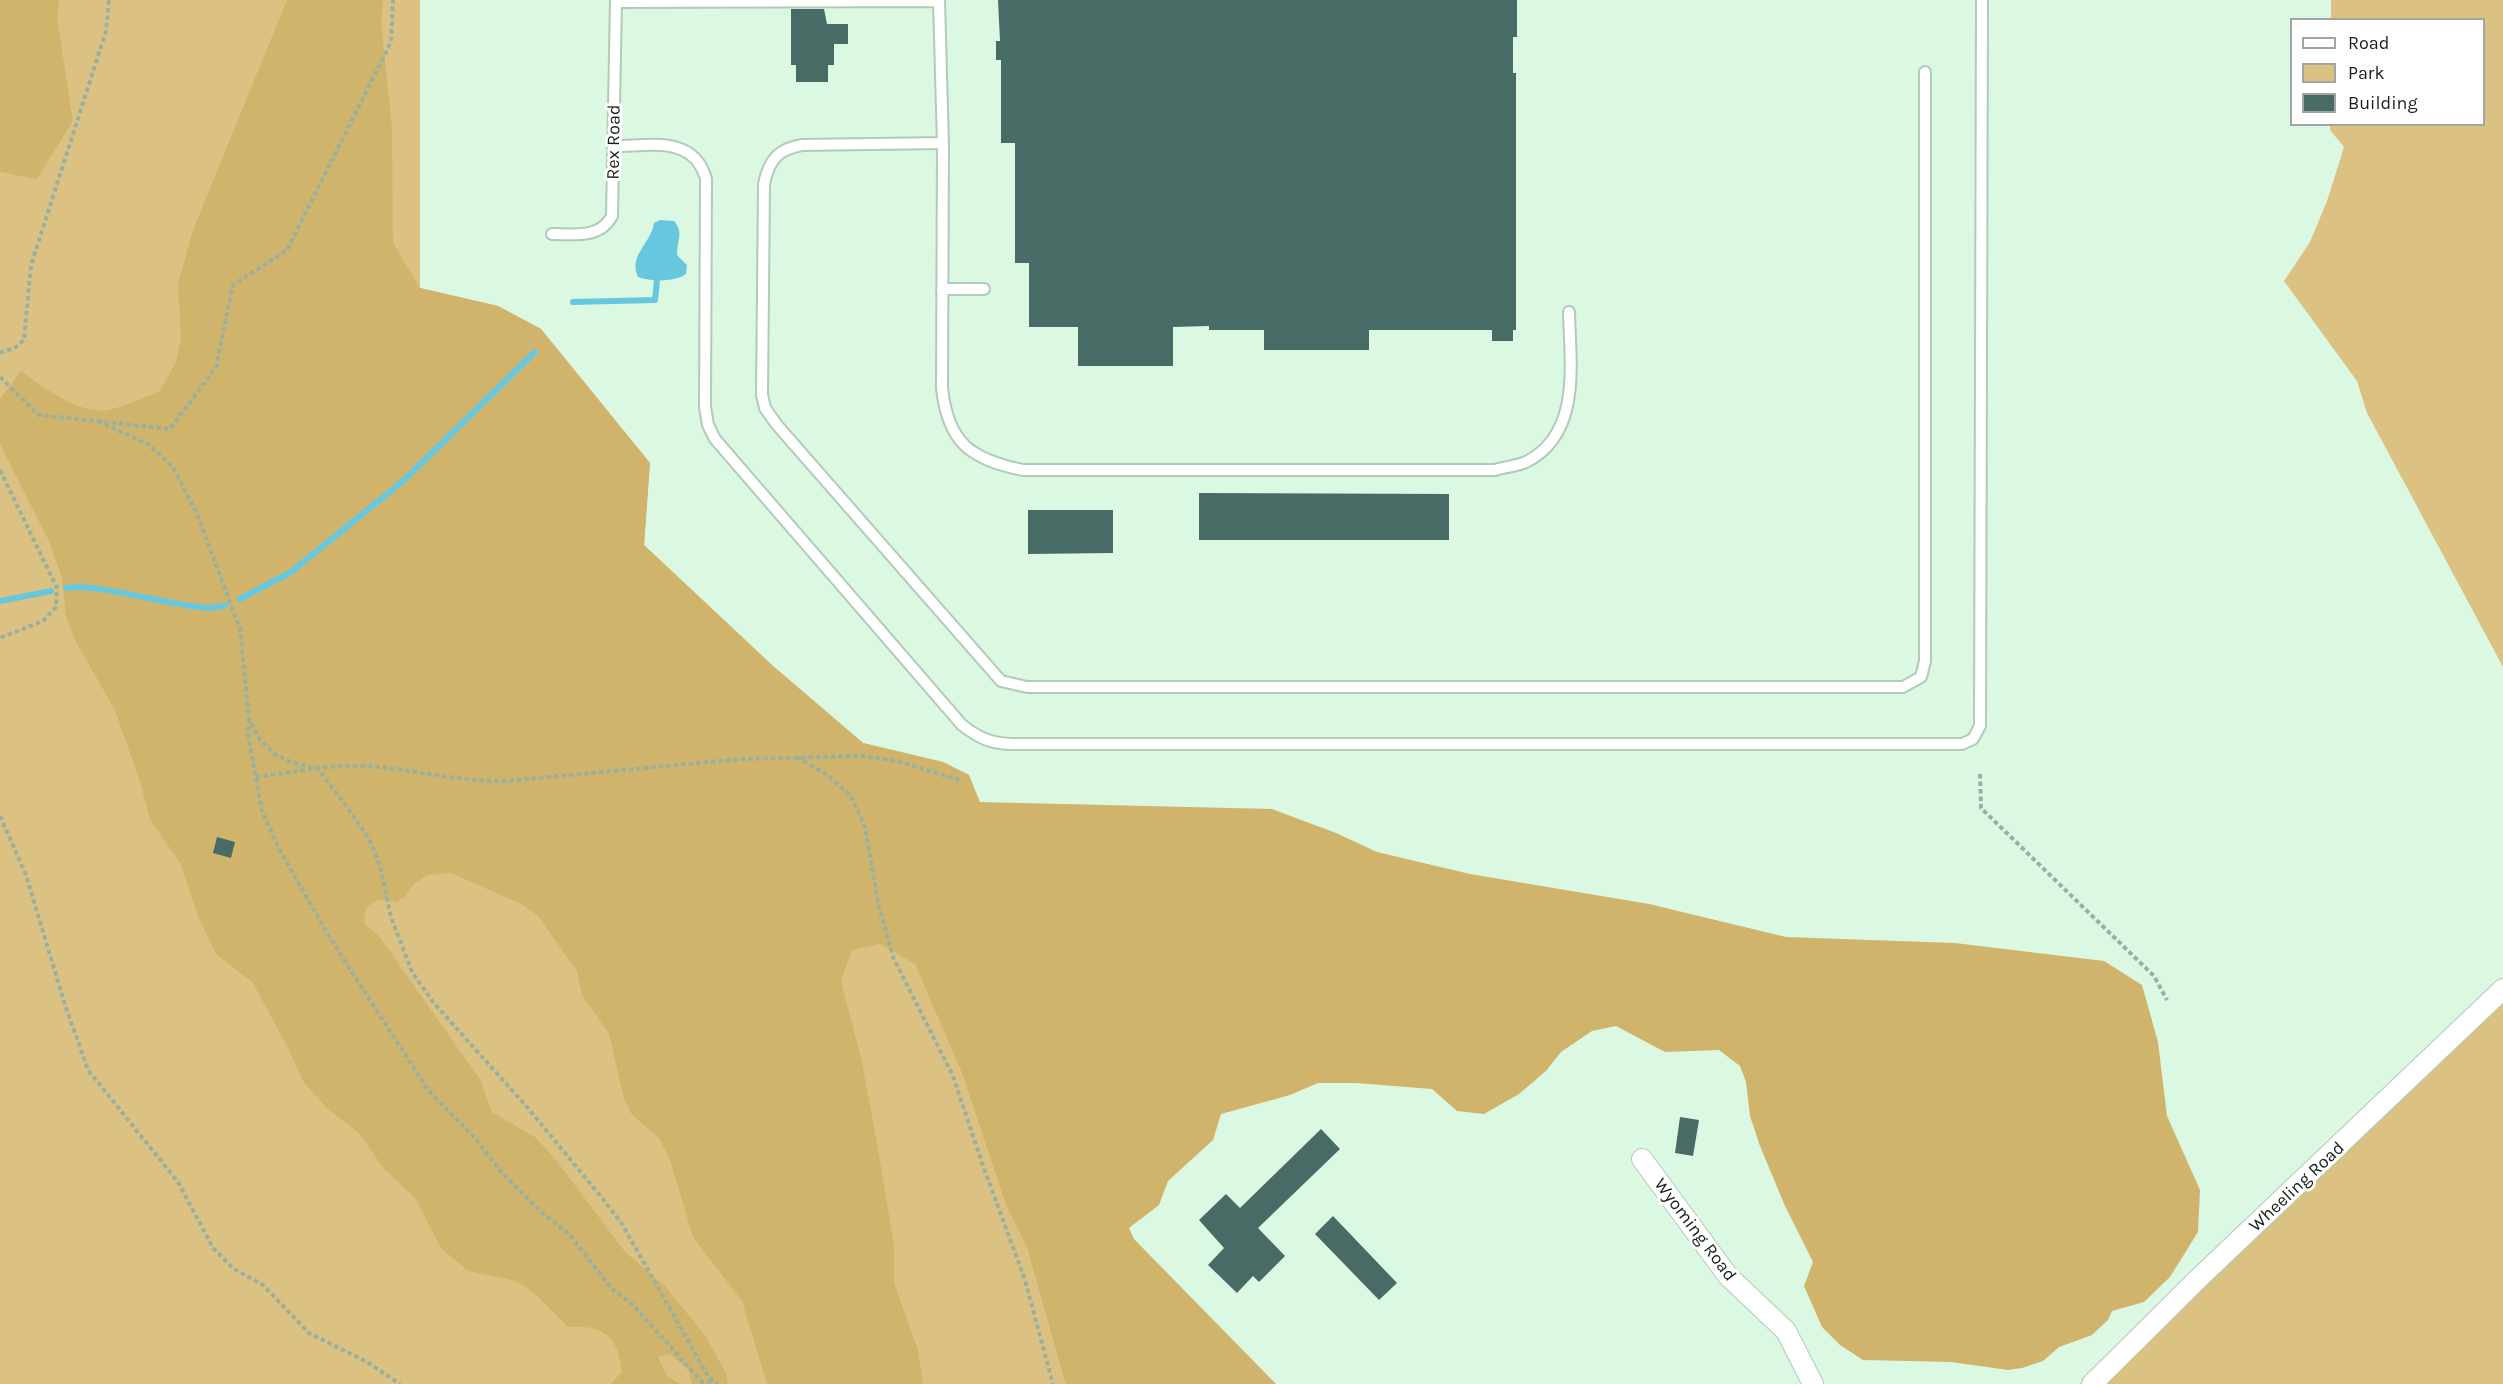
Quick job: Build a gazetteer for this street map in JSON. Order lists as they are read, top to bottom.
{
  "streets": {
    "street": ["Wheeling Road", "Wyoming Road"],
    "lane": ["Rex Road"]
  },
  "legend": ["Road", "Park", "Building"]
}
